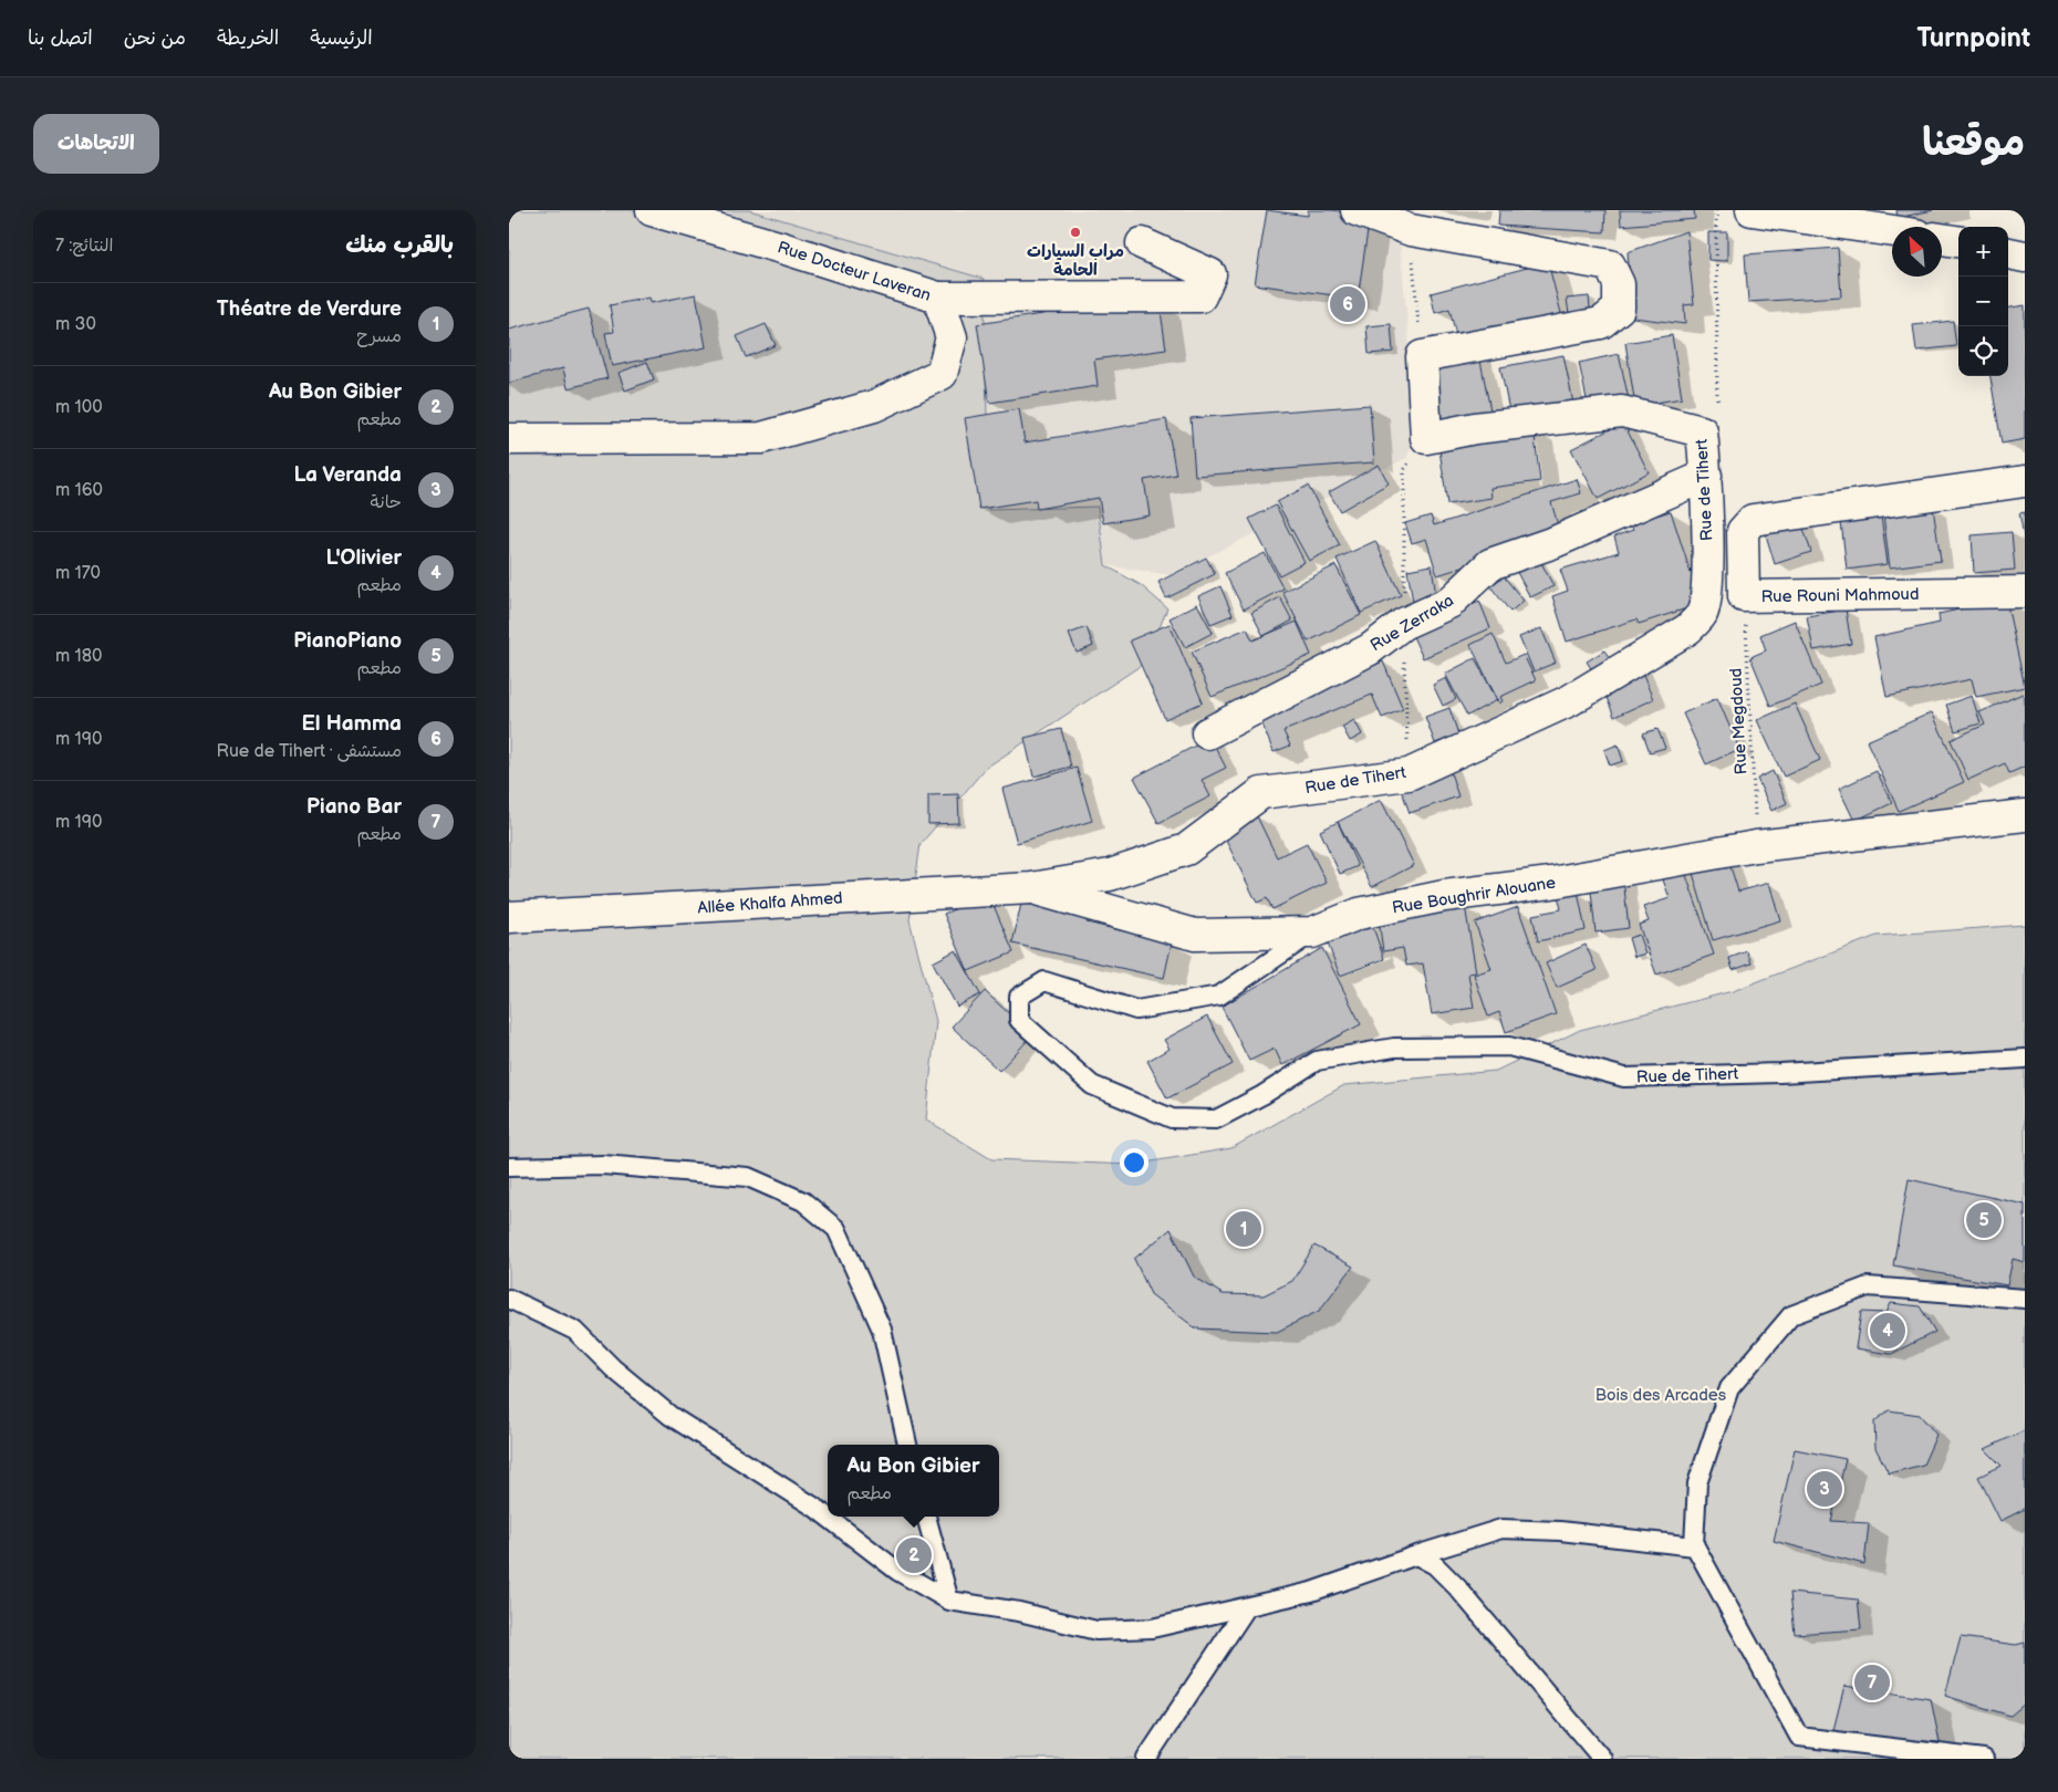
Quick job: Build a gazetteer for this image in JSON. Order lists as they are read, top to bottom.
{
  "streets": {
    "street": [
      "Rue Docteur Laveran",
      "Rue de Tihert",
      "Rue Rouni Mahmoud",
      "Rue Zerraka",
      "Rue Boughrir Alouane",
      "Allée Khalfa Ahmed"
    ],
    "path": ["Rue Megdoud"]
  },
  "crossings": [
    ["Rue de Tihert", "Rue Zerraka"],
    ["Rue de Tihert", "Rue Boughrir Alouane"],
    ["Rue de Tihert", "Allée Khalfa Ahmed"],
    ["Rue Rouni Mahmoud", "Rue Megdoud"],
    ["Rue Megdoud", "Rue Boughrir Alouane"],
    ["Rue Boughrir Alouane", "Allée Khalfa Ahmed"]
  ],
  "parks": ["Bois des Arcades"],
  "places": ["مراب السيارات الحامة"],
  "north": "top left",
  "page": {
    "header": "Turnpoint",
    "nav": [
      "الرئيسية",
      "الخريطة",
      "من نحن",
      "اتصل بنا"
    ],
    "title": "موقعنا",
    "buttons": "الاتجاهات",
    "heading": ["بالقرب منك", "النتائج: 7"],
    "map_buttons": ["+", "−"],
    "list": [
      {
        "mark": "1",
        "name": "Théatre de Verdure",
        "note": "مسرح",
        "value": "30 m"
      },
      {
        "mark": "2",
        "name": "Au Bon Gibier",
        "note": "مطعم",
        "value": "100 m"
      },
      {
        "mark": "3",
        "name": "La Veranda",
        "note": "حانة",
        "value": "160 m"
      },
      {
        "mark": "4",
        "name": "L'Olivier",
        "note": "مطعم",
        "value": "170 m"
      },
      {
        "mark": "5",
        "name": "PianoPiano",
        "note": "مطعم",
        "value": "180 m"
      },
      {
        "mark": "6",
        "name": "El Hamma",
        "note": "مستشفى · Rue de Tihert",
        "value": "190 m"
      },
      {
        "mark": "7",
        "name": "Piano Bar",
        "note": "مطعم",
        "value": "190 m"
      }
    ],
    "pins": [
      "6",
      "5",
      "1",
      "4",
      "3",
      "2",
      "7"
    ],
    "popup": ["Au Bon Gibier", "مطعم"]
  }
}
